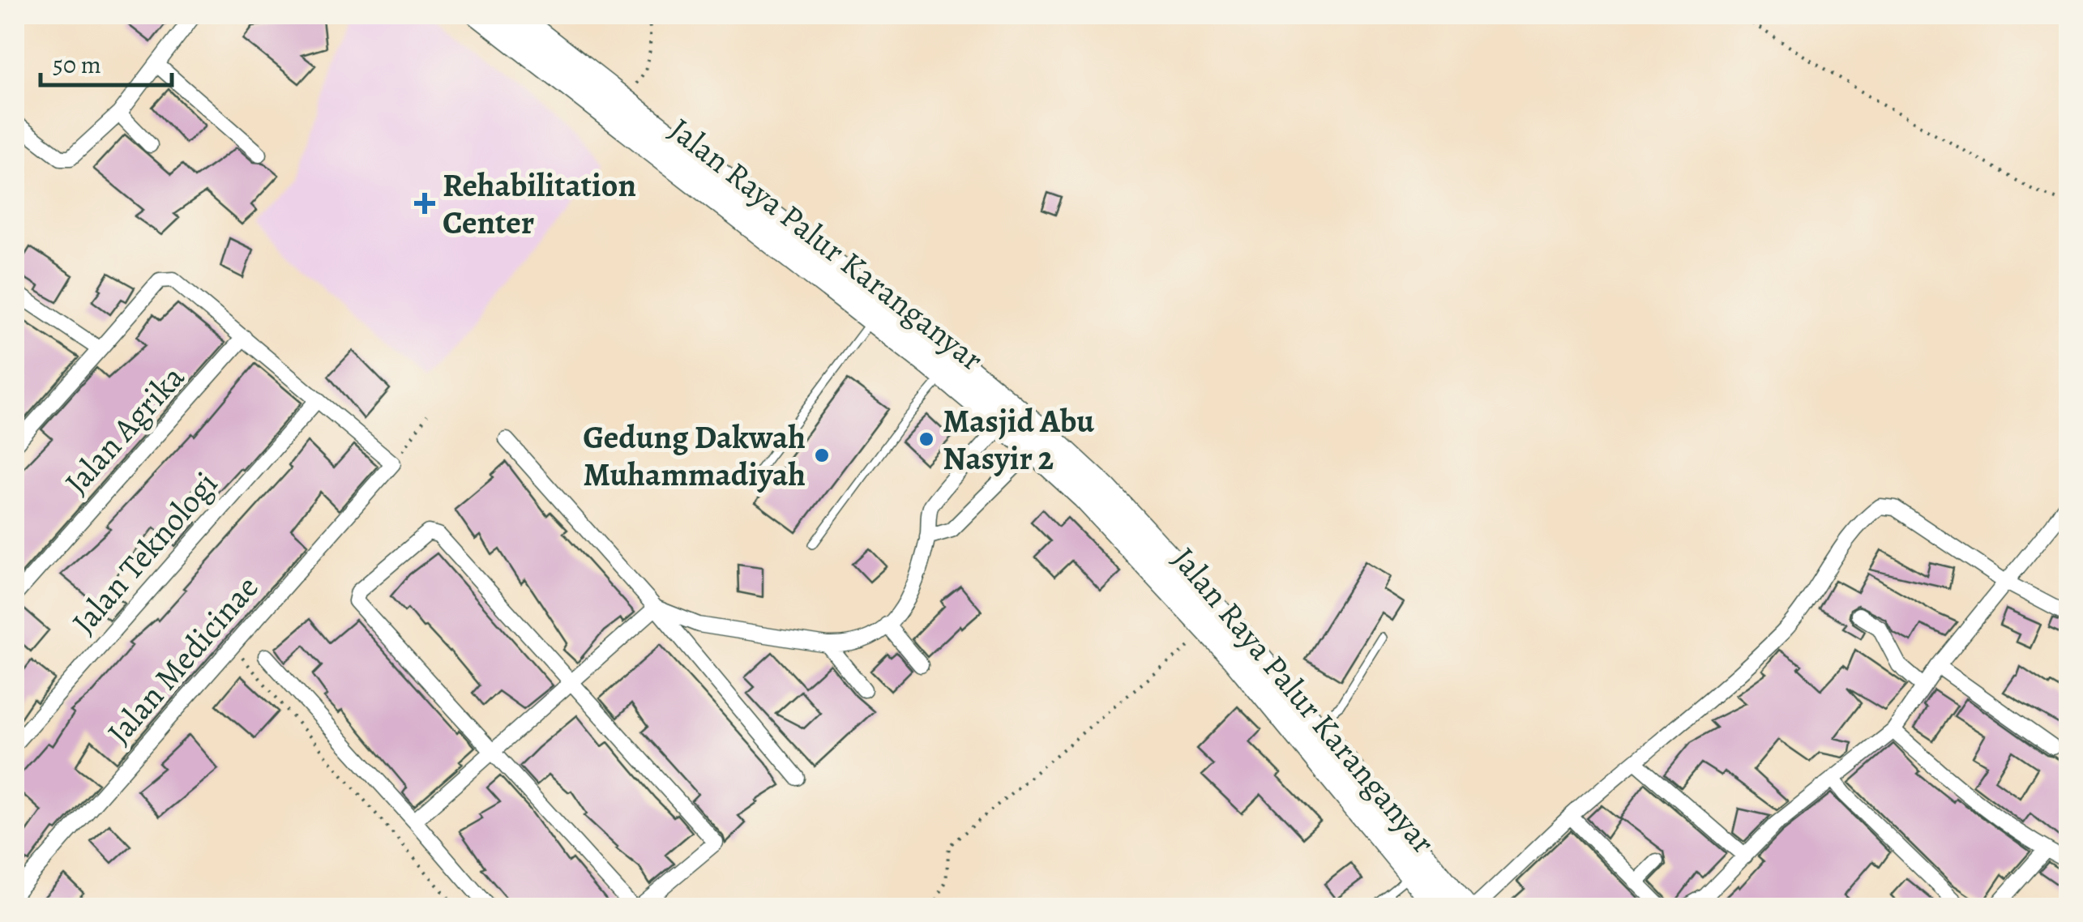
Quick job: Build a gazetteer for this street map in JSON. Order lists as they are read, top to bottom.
{
  "streets": {
    "main road": ["Jalan Raya Palur Karanganyar"],
    "street": ["Jalan Agrika", "Jalan Teknologi", "Jalan Medicinae"]
  },
  "places": {
    "health": ["Rehabilitation Center"],
    "other": ["Masjid Abu Nasyir 2", "Gedung Dakwah Muhammadiyah"]
  },
  "scale_bar": "50 m"
}
